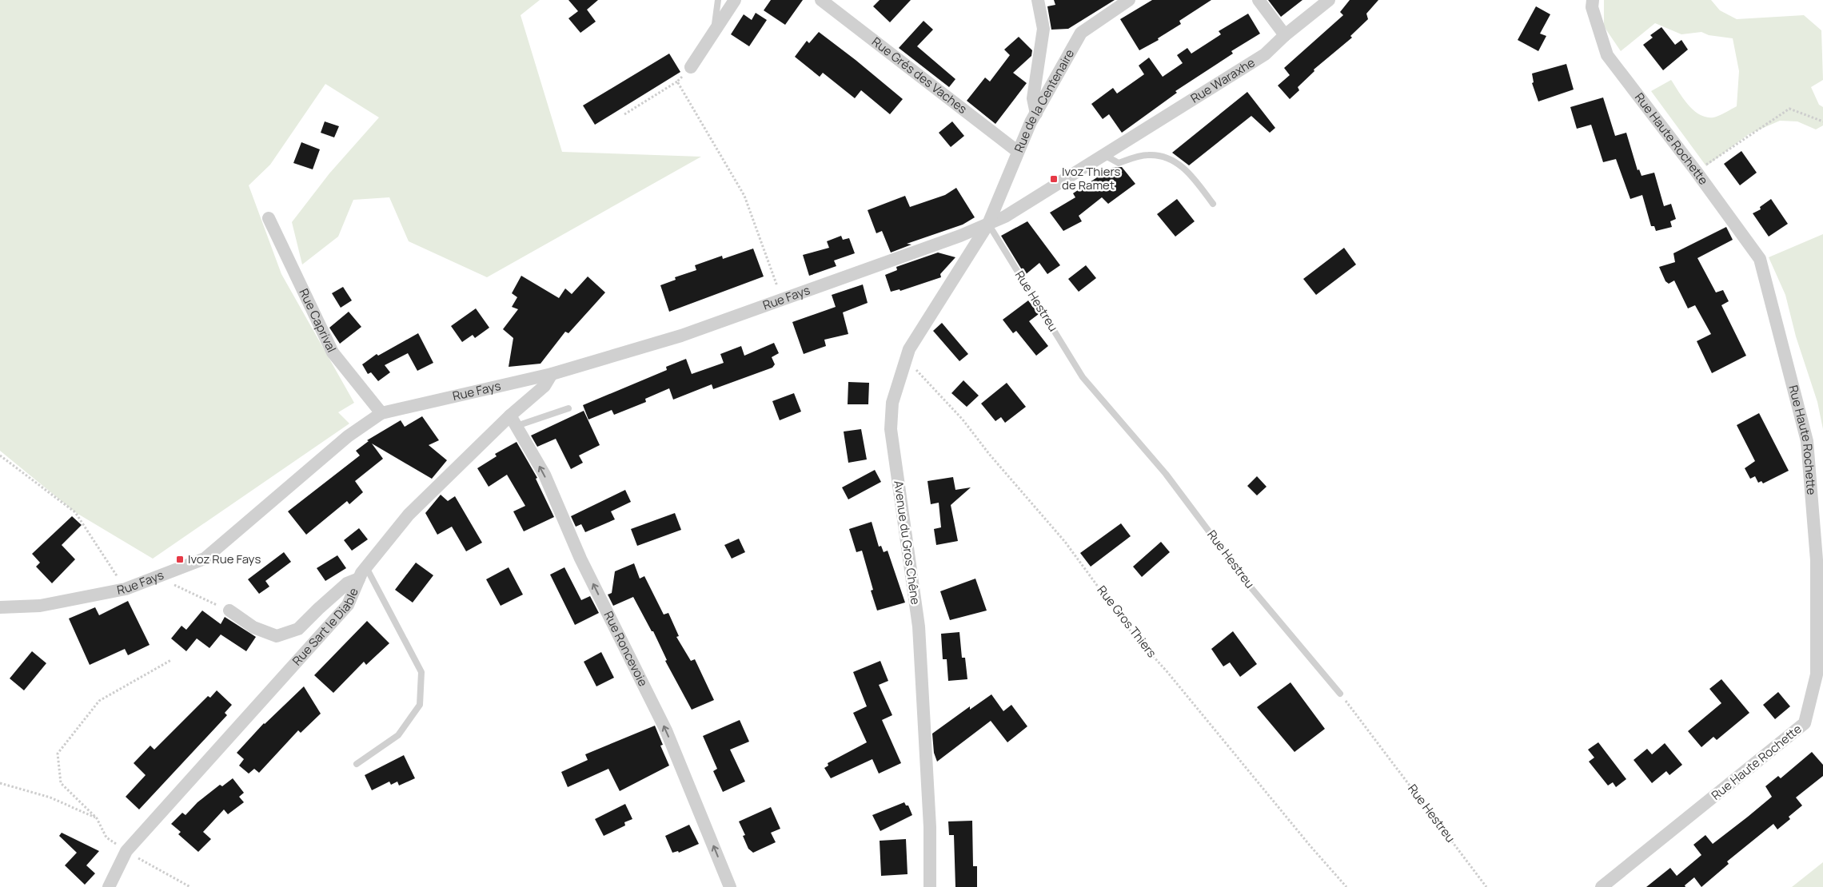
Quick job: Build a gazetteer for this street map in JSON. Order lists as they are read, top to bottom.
{
  "streets": {
    "street": [
      "Rue Grés des Vaches",
      "Rue Waraxhe",
      "Rue de la Centenaire",
      "Rue Haute Rochette",
      "Rue Fays",
      "Rue Caprival",
      "Avenue du Gros Chêne",
      "Rue Sart le Diable",
      "Rue Roncevoie"
    ],
    "lane": ["Rue Hestreu"],
    "path": ["Rue Gros Thiers"]
  },
  "crossings": [
    ["Rue Grés des Vaches", "Rue de la Centenaire"],
    ["Rue Waraxhe", "Rue de la Centenaire"],
    ["Rue Waraxhe", "Rue Fays"],
    ["Rue Waraxhe", "Rue Hestreu"],
    ["Rue Waraxhe", "Avenue du Gros Chêne"],
    ["Rue de la Centenaire", "Rue Fays"],
    ["Rue de la Centenaire", "Rue Hestreu"],
    ["Rue de la Centenaire", "Avenue du Gros Chêne"],
    ["Rue Fays", "Rue Hestreu"],
    ["Rue Fays", "Rue Caprival"],
    ["Rue Fays", "Avenue du Gros Chêne"],
    ["Rue Fays", "Rue Sart le Diable"],
    ["Rue Hestreu", "Avenue du Gros Chêne"],
    ["Avenue du Gros Chêne", "Rue Gros Thiers"],
    ["Rue Sart le Diable", "Rue Roncevoie"]
  ],
  "one_way": ["Rue Roncevoie"],
  "places": {
    "transit": ["Ivoz Thiers de Ramet", "Ivoz Rue Fays"]
  }
}
